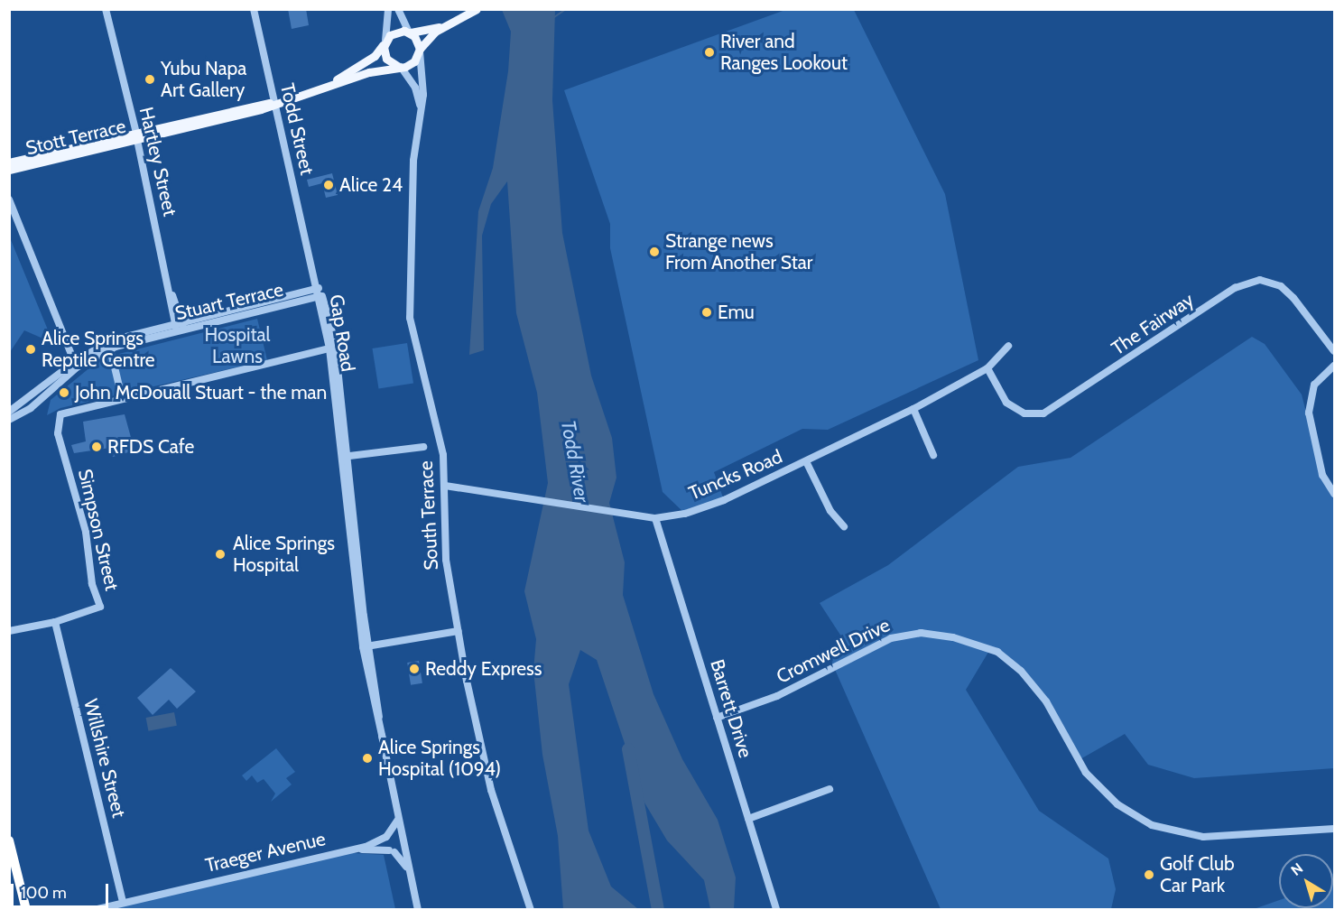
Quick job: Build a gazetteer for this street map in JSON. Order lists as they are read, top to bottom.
{
  "streets": {
    "main road": ["Stott Terrace"],
    "street": [
      "Todd Street",
      "Hartley Street",
      "Stuart Terrace",
      "The Fairway",
      "Gap Road",
      "Tuncks Road",
      "South Terrace",
      "Simpson Street",
      "Cromwell Drive",
      "Barrett Drive",
      "Willshire Street",
      "Traeger Avenue"
    ]
  },
  "crossings": [
    ["Todd Street", "Stott Terrace"],
    ["Todd Street", "Stuart Terrace"],
    ["Todd Street", "Gap Road"],
    ["Stott Terrace", "Hartley Street"],
    ["Stott Terrace", "South Terrace"],
    ["Hartley Street", "Stuart Terrace"],
    ["Stuart Terrace", "Gap Road"],
    ["The Fairway", "Tuncks Road"],
    ["Gap Road", "Simpson Street"],
    ["Gap Road", "Traeger Avenue"],
    ["Tuncks Road", "South Terrace"],
    ["Tuncks Road", "Barrett Drive"],
    ["Simpson Street", "Willshire Street"],
    ["Cromwell Drive", "Barrett Drive"],
    ["Willshire Street", "Traeger Avenue"]
  ],
  "water": ["Todd River"],
  "parks": ["Hospital Lawns"],
  "places": [
    "River and Ranges Lookout",
    "Yubu Napa Art Gallery",
    "Alice 24",
    "Strange news From Another Star",
    "Emu",
    "Alice Springs Reptile Centre",
    "John McDouall Stuart - the man",
    "RFDS Cafe",
    "Alice Springs Hospital",
    "Reddy Express",
    "Alice Springs Hospital (1094)",
    "Golf Club Car Park"
  ],
  "scale_bar": "100 m",
  "north": "top left"
}
